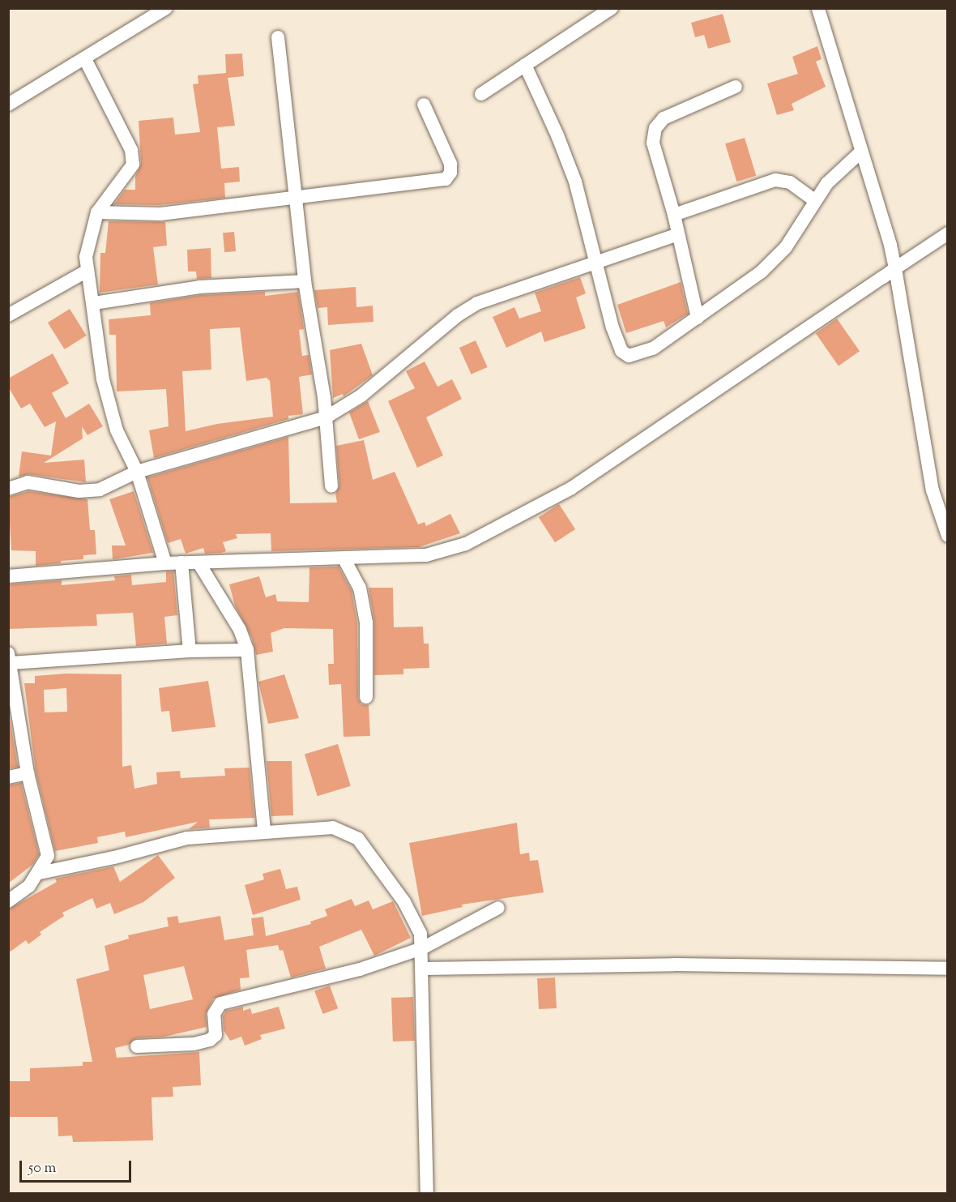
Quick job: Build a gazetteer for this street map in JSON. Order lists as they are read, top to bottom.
{
  "scale_bar": "50 m"
}
